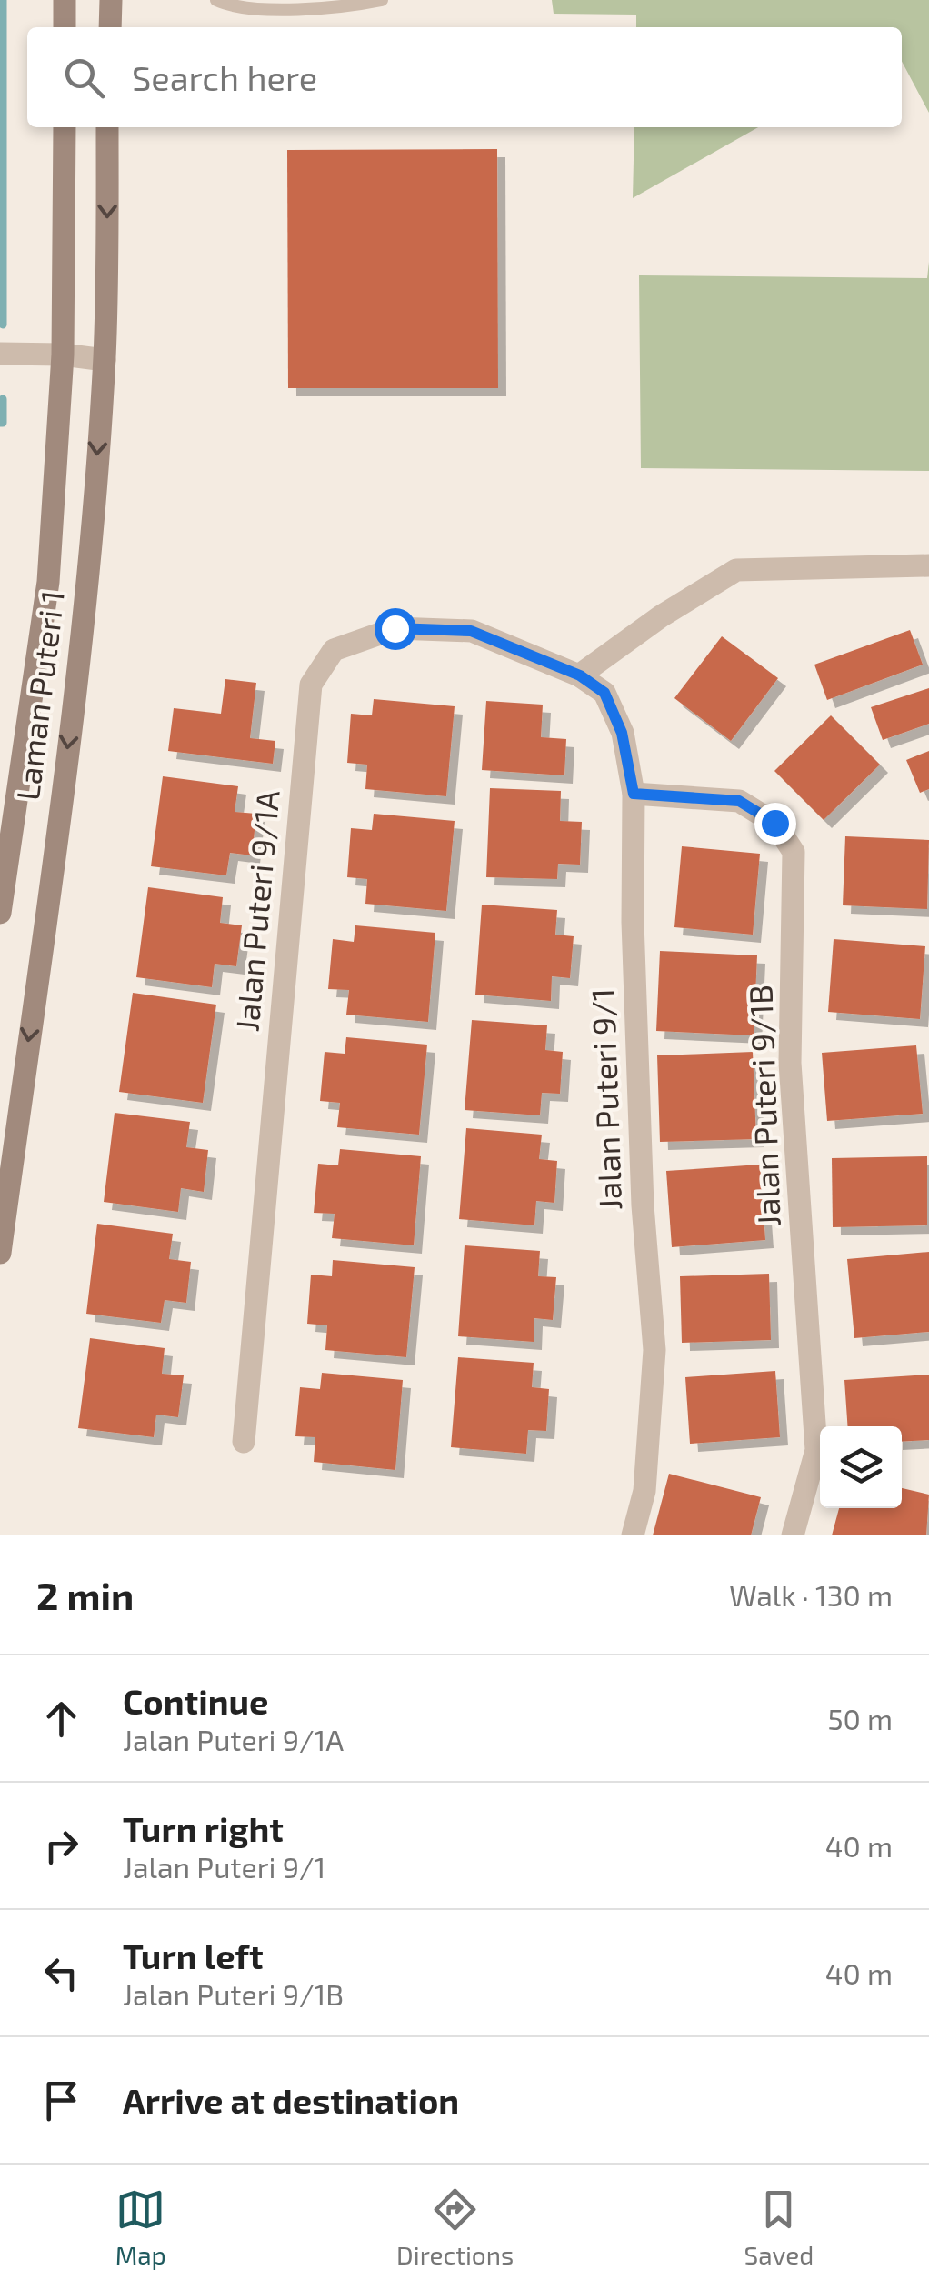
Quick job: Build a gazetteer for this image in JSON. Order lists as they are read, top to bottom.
{
  "streets": {
    "main road": ["Laman Puteri 1"],
    "street": ["Jalan Puteri 9/1A", "Jalan Puteri 9/1", "Jalan Puteri 9/1B"]
  },
  "crossings": [
    ["Jalan Puteri 9/1A", "Jalan Puteri 9/1"],
    ["Jalan Puteri 9/1", "Jalan Puteri 9/1B"]
  ],
  "page": {
    "search": "Search here",
    "heading": ["2 min", "Walk · 130 m"],
    "list": [
      ["Continue", "Jalan Puteri 9/1A", "50 m"],
      ["Turn right", "Jalan Puteri 9/1", "40 m"],
      ["Turn left", "Jalan Puteri 9/1B", "40 m"],
      "Arrive at destination"
    ],
    "nav": ["Map", "Directions", "Saved"]
  }
}
